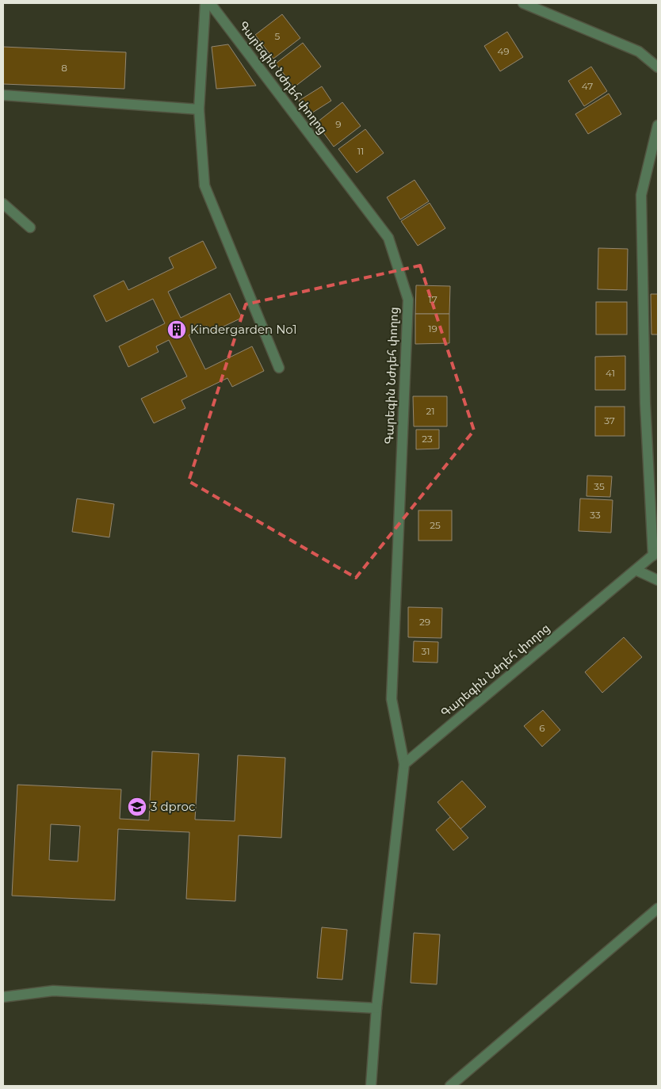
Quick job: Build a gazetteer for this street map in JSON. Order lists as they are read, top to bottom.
{
  "streets": {
    "street": ["Գարեգին Նժդեհ փողոց"]
  },
  "places": {
    "building": ["Kindergarden No1"],
    "school or university": ["3 dproc"]
  },
  "house_numbers": [
    "5",
    "49",
    "8",
    "47",
    "9",
    "11",
    "17",
    "19",
    "41",
    "21",
    "37",
    "23",
    "35",
    "33",
    "25",
    "29",
    "31",
    "6"
  ]
}
